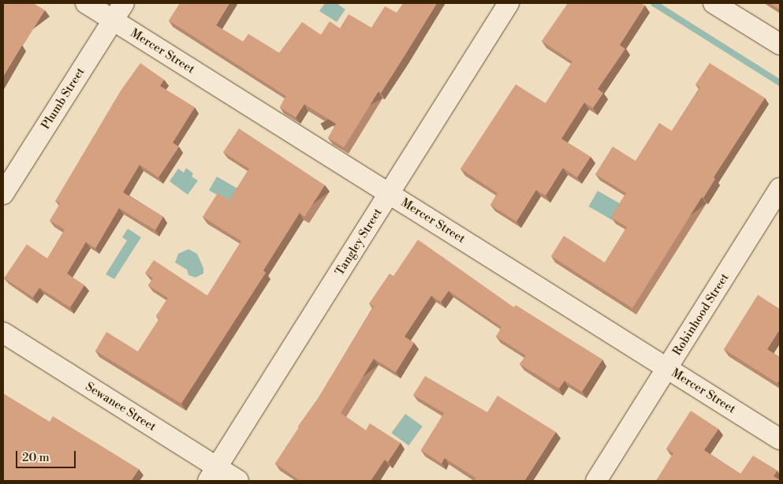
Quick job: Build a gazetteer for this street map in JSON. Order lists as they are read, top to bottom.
{
  "streets": {
    "street": [
      "Mercer Street",
      "Plumb Street",
      "Tangley Street",
      "Robinhood Street",
      "Sewanee Street"
    ]
  },
  "crossings": [
    ["Mercer Street", "Plumb Street"],
    ["Mercer Street", "Tangley Street"],
    ["Mercer Street", "Robinhood Street"],
    ["Tangley Street", "Sewanee Street"]
  ],
  "scale_bar": "20 m"
}
